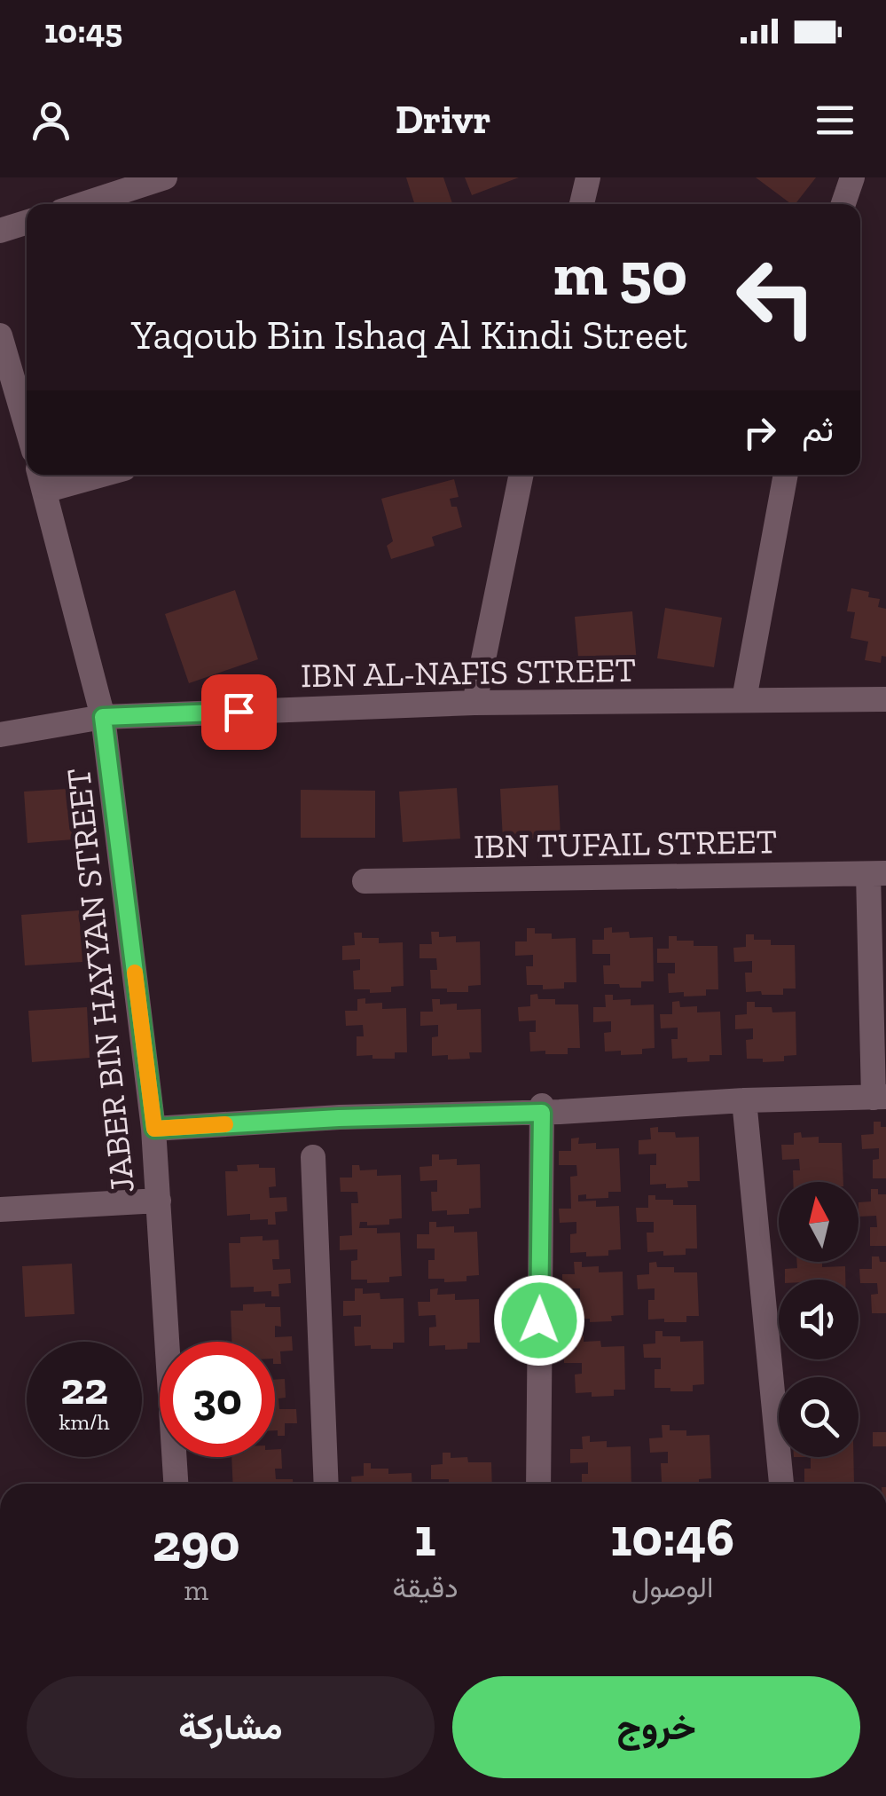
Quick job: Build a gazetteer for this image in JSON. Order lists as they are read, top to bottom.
{
  "streets": {
    "street": ["IBN AL-NAFIS STREET", "IBN TUFAIL STREET", "JABER BIN HAYYAN STREET"]
  },
  "crossings": [
    ["IBN AL-NAFIS STREET", "JABER BIN HAYYAN STREET"]
  ],
  "north": "top",
  "page": {
    "status": "10:45",
    "header": "Drivr",
    "turn": ["50 m", "Yaqoub Bin Ishaq Al Kindi Street"],
    "then": "ثم",
    "speed": "22 km/h",
    "limit": "30",
    "eta": [
      "10:46",
      "الوصول",
      "1",
      "دقيقة",
      "290",
      "m"
    ],
    "buttons": ["خروج", "مشاركة"]
  }
}
